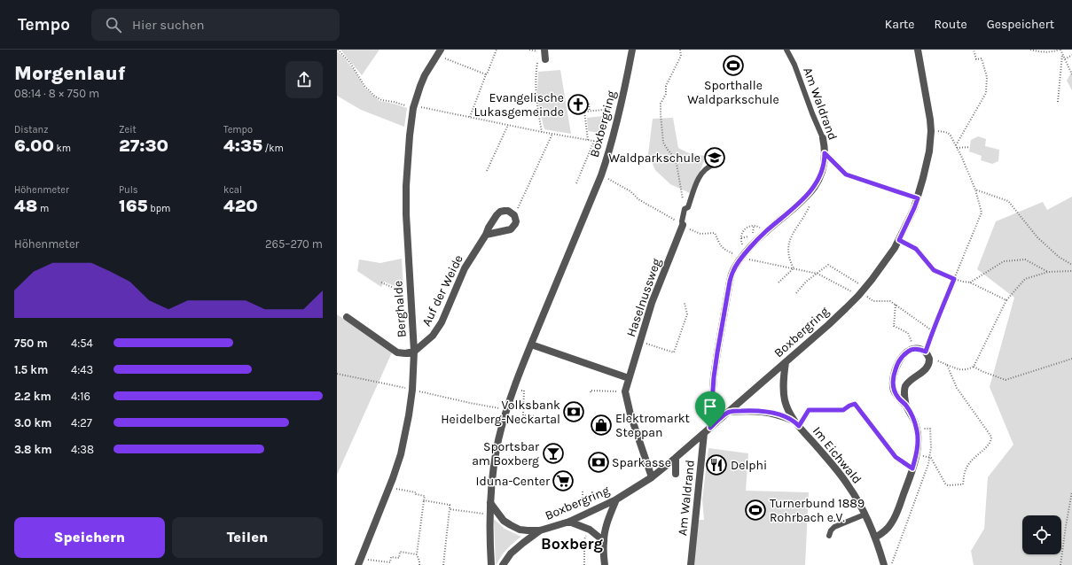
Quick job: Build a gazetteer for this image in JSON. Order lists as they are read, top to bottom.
{
  "streets": {
    "street": [
      "Am Waldrand",
      "Boxbergring",
      "Auf der Weide",
      "Haselnussweg",
      "Berghalde",
      "Im Eichwald"
    ]
  },
  "crossings": [
    ["Am Waldrand", "Boxbergring"],
    ["Boxbergring", "Haselnussweg"],
    ["Boxbergring", "Im Eichwald"],
    ["Auf der Weide", "Berghalde"]
  ],
  "districts": ["Boxberg"],
  "places": {
    "sports": ["Sporthalle Waldparkschule", "Turnerbund 1889 Rohrbach e.V."],
    "church": ["Evangelische Lukasgemeinde"],
    "school or university": ["Waldparkschule"],
    "bank": ["Volksbank Heidelberg-Neckartal", "Sparkasse"],
    "shop": ["Elektromarkt Steppan"],
    "bar": ["Sportsbar am Boxberg"],
    "restaurant": ["Delphi"],
    "supermarket": ["Iduna-Center"]
  },
  "page": {
    "header": "Tempo",
    "search": "Hier suchen",
    "nav": ["Karte", "Route", "Gespeichert"],
    "heading": ["Morgenlauf", "08:14 · 8 × 750 m"],
    "stats": [
      ["Distanz", "6.00 km"],
      ["Zeit", "27:30"],
      ["Tempo", "4:35 /km"],
      ["Höhenmeter", "48 m"],
      ["Puls", "165 bpm"],
      ["kcal", "420"]
    ],
    "chart": ["Höhenmeter", "265–270 m"],
    "list": [
      {
        "name": "750 m",
        "note": "4:54"
      },
      {
        "name": "1.5 km",
        "note": "4:43"
      },
      {
        "name": "2.2 km",
        "note": "4:16"
      },
      {
        "name": "3.0 km",
        "note": "4:27"
      },
      {
        "name": "3.8 km",
        "note": "4:38"
      }
    ],
    "buttons": ["Speichern", "Teilen"]
  }
}
